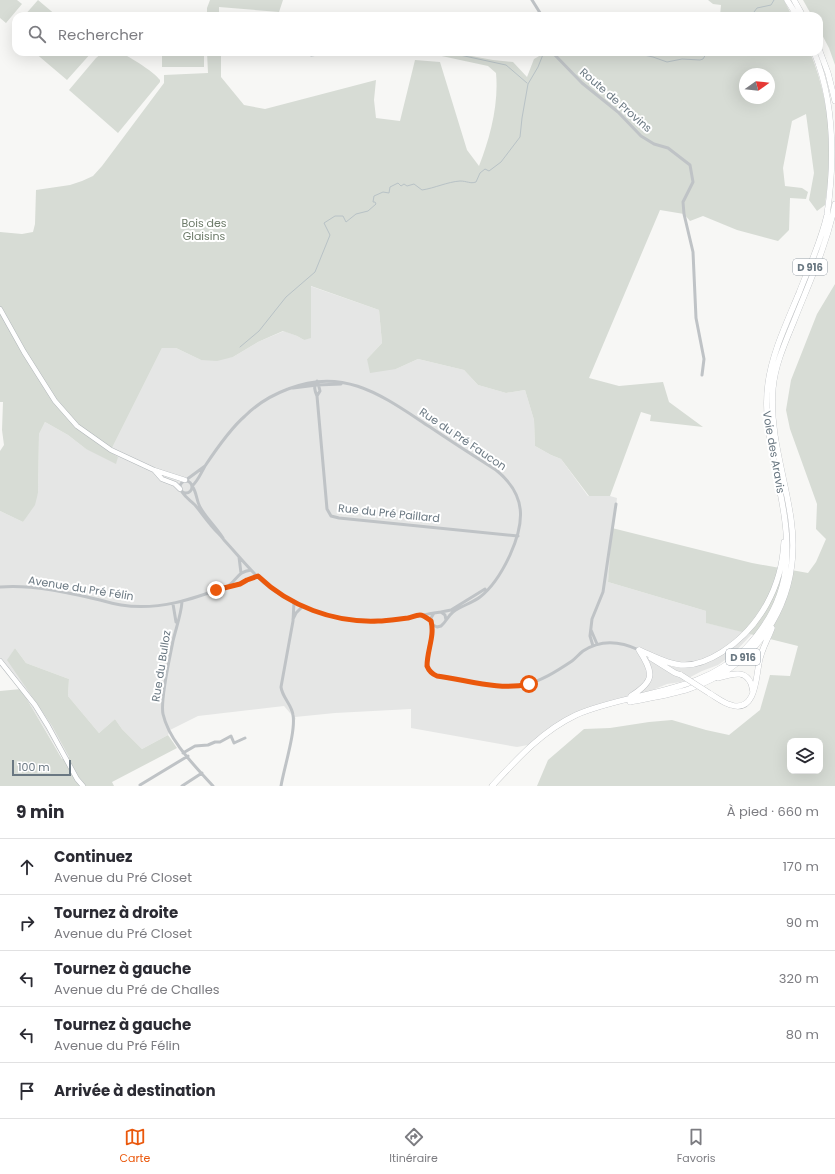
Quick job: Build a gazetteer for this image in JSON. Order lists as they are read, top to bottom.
{
  "streets": {
    "highway": ["D 916", "Voie des Aravis"],
    "street": [
      "Route de Provins",
      "Rue du Pré Faucon",
      "Rue du Pré Paillard",
      "Avenue du Pré Félin",
      "Rue du Bulloz"
    ]
  },
  "crossings": [
    ["Rue du Pré Faucon", "Rue du Pré Paillard"],
    ["Avenue du Pré Félin", "Rue du Bulloz"]
  ],
  "parks": ["Bois des Glaisins"],
  "scale_bar": "100 m",
  "north": "right",
  "page": {
    "search": "Rechercher",
    "scale": "100 m",
    "heading": ["9 min", "À pied · 660 m"],
    "list": [
      ["Continuez", "Avenue du Pré Closet", "170 m"],
      ["Tournez à droite", "Avenue du Pré Closet", "90 m"],
      ["Tournez à gauche", "Avenue du Pré de Challes", "320 m"],
      ["Tournez à gauche", "Avenue du Pré Félin", "80 m"],
      "Arrivée à destination"
    ],
    "nav": ["Carte", "Itinéraire", "Favoris"]
  }
}
